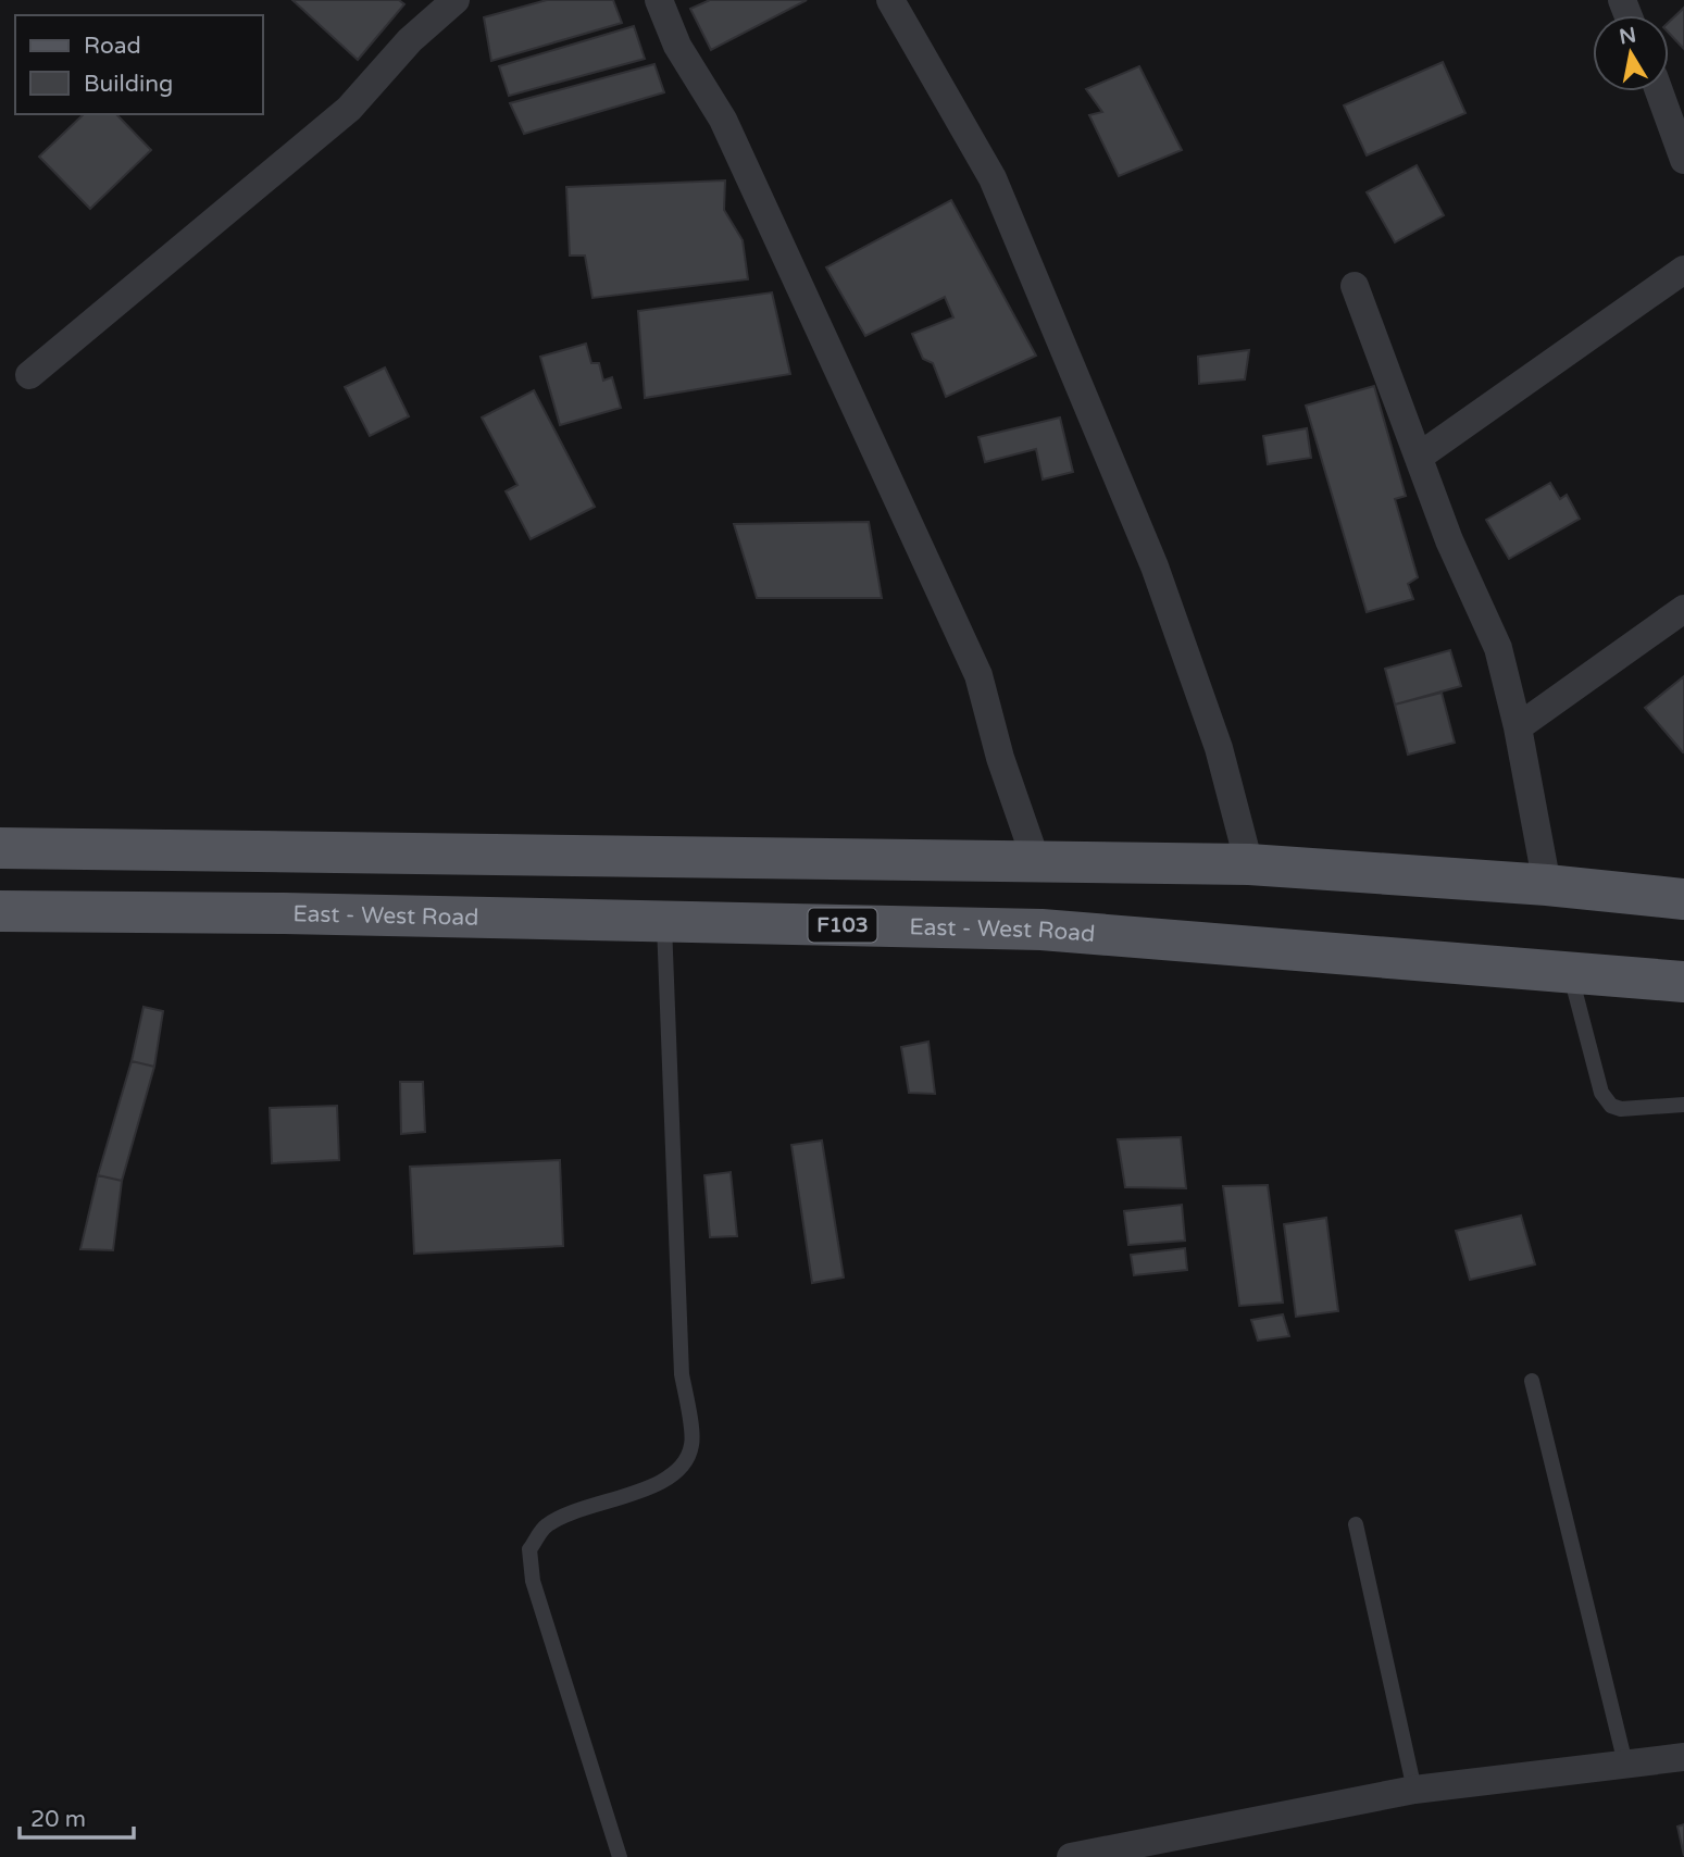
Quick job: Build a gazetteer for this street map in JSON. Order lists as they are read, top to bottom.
{
  "streets": {
    "main road": ["East - West Road", "F103"]
  },
  "legend": ["Road", "Building"],
  "scale_bar": "20 m",
  "north": "top"
}
